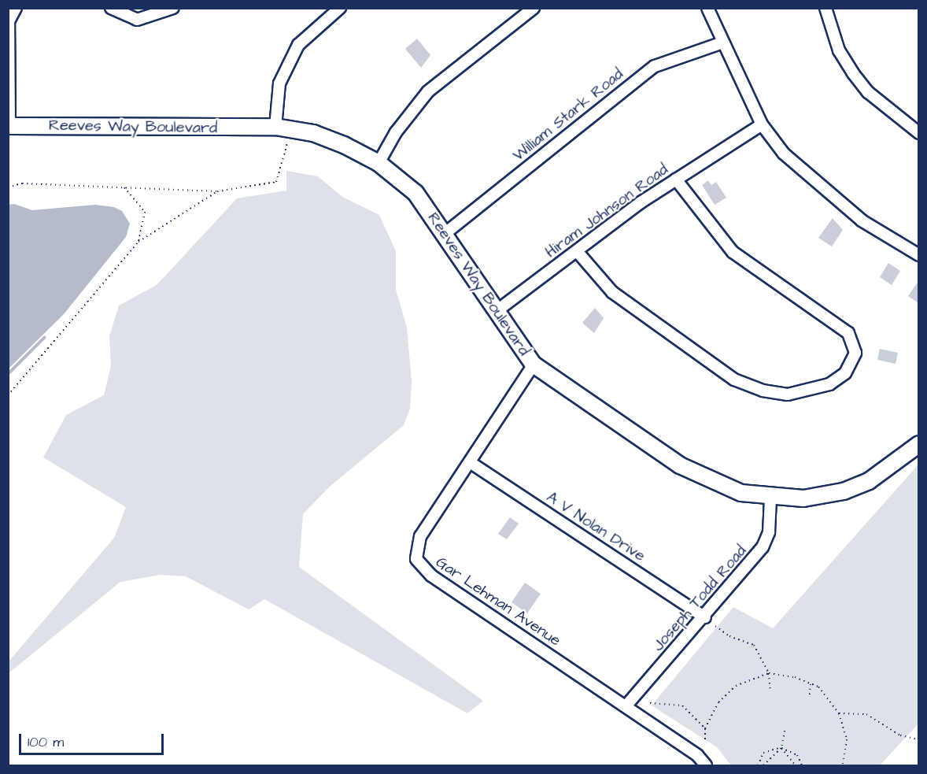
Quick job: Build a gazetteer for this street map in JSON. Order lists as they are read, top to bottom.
{
  "streets": {
    "street": [
      "William Stark Road",
      "Reeves Way Boulevard",
      "Hiram Johnson Road",
      "A V Nolan Drive",
      "Joseph Todd Road",
      "Gar Lehman Avenue"
    ]
  },
  "crossings": [
    ["William Stark Road", "Reeves Way Boulevard"],
    ["Reeves Way Boulevard", "Hiram Johnson Road"],
    ["Reeves Way Boulevard", "Joseph Todd Road"],
    ["Reeves Way Boulevard", "Gar Lehman Avenue"],
    ["A V Nolan Drive", "Joseph Todd Road"],
    ["A V Nolan Drive", "Gar Lehman Avenue"],
    ["Joseph Todd Road", "Gar Lehman Avenue"]
  ],
  "scale_bar": "100 m"
}
